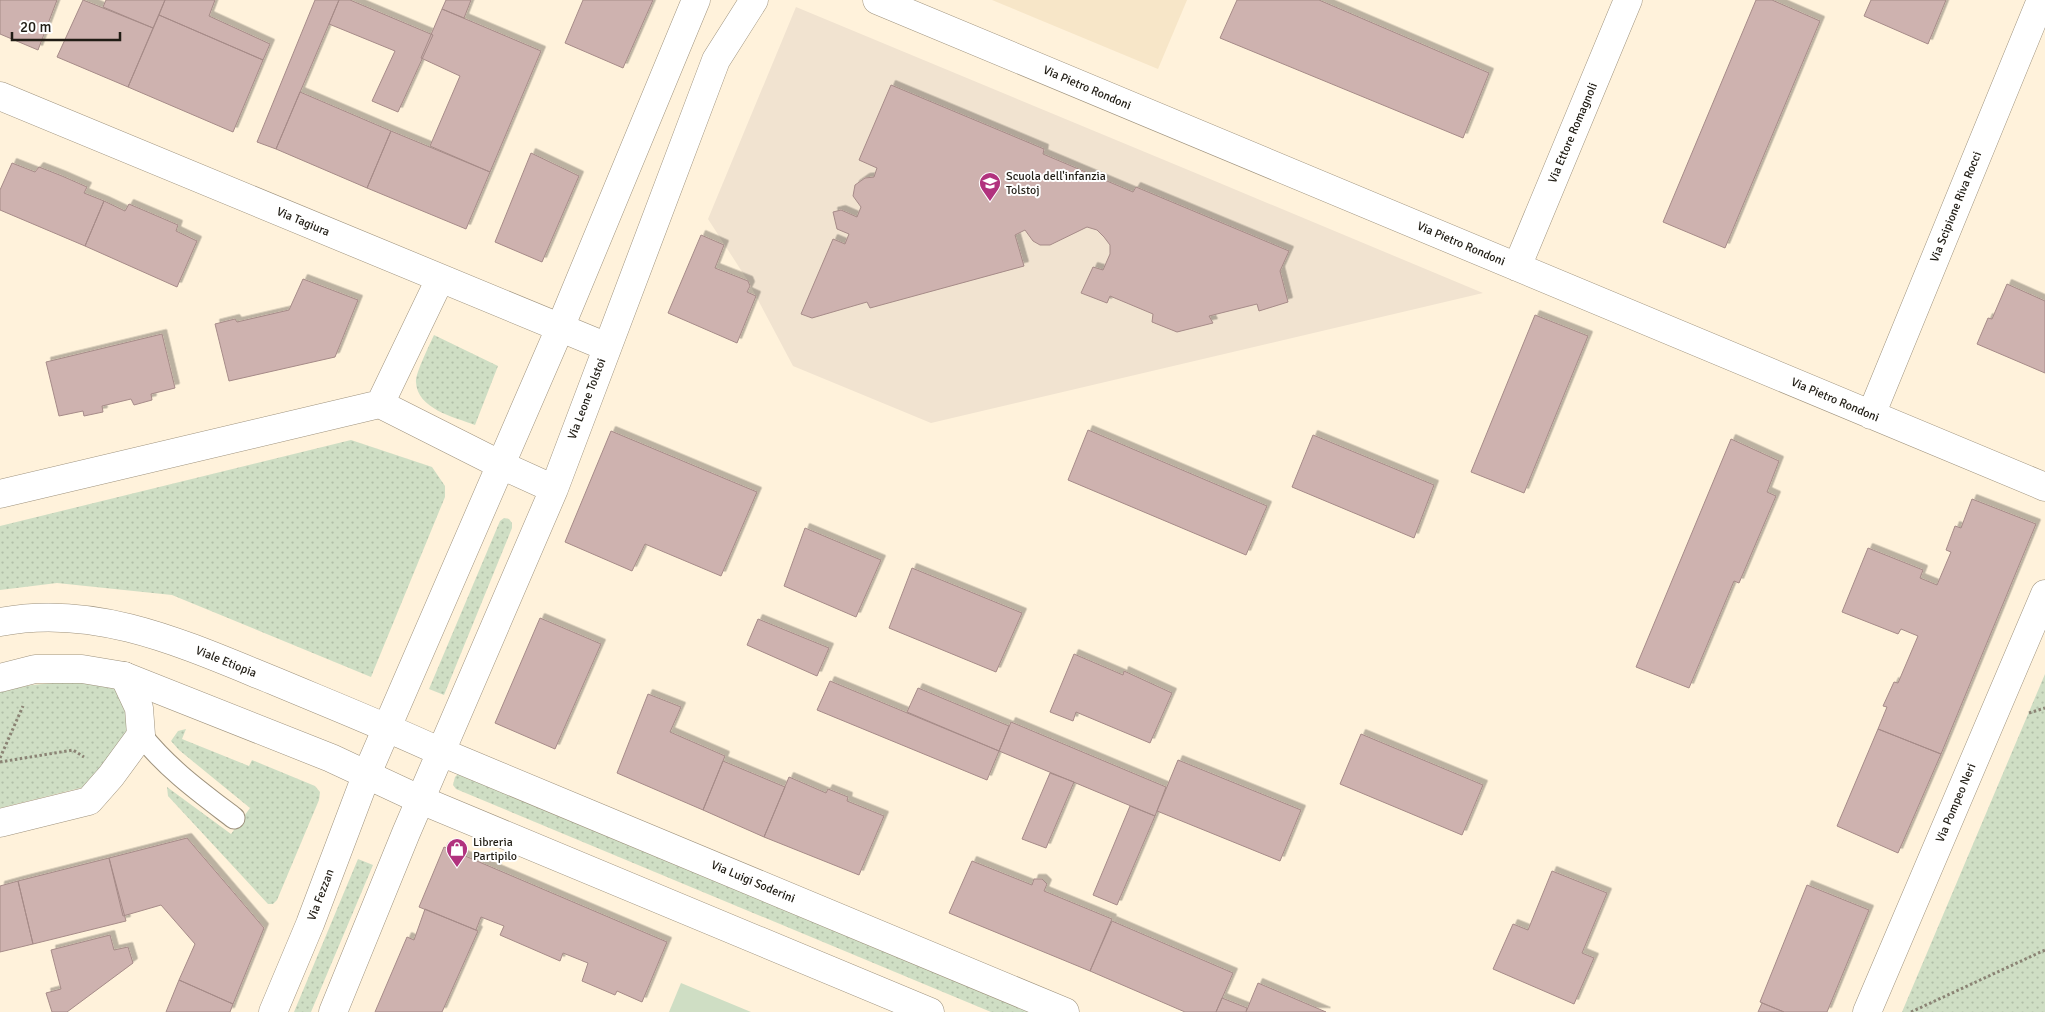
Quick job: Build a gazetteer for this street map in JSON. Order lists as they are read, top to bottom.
{
  "streets": {
    "street": [
      "Via Pietro Rondoni",
      "Via Ettore Romagnoli",
      "Via Scipione Riva Rocci",
      "Via Tagiura",
      "Via Leone Tolstoi",
      "Viale Etiopia",
      "Via Pompeo Neri",
      "Via Luigi Soderini",
      "Via Fezzan"
    ]
  },
  "crossings": [
    ["Via Pietro Rondoni", "Via Ettore Romagnoli"],
    ["Via Pietro Rondoni", "Via Scipione Riva Rocci"],
    ["Via Tagiura", "Via Leone Tolstoi"],
    ["Via Leone Tolstoi", "Viale Etiopia"],
    ["Via Leone Tolstoi", "Via Luigi Soderini"],
    ["Viale Etiopia", "Via Luigi Soderini"]
  ],
  "places": {
    "school or university": ["Scuola dell'infanzia Tolstoj"],
    "shop": ["Libreria Partipilo"]
  },
  "scale_bar": "20 m"
}
